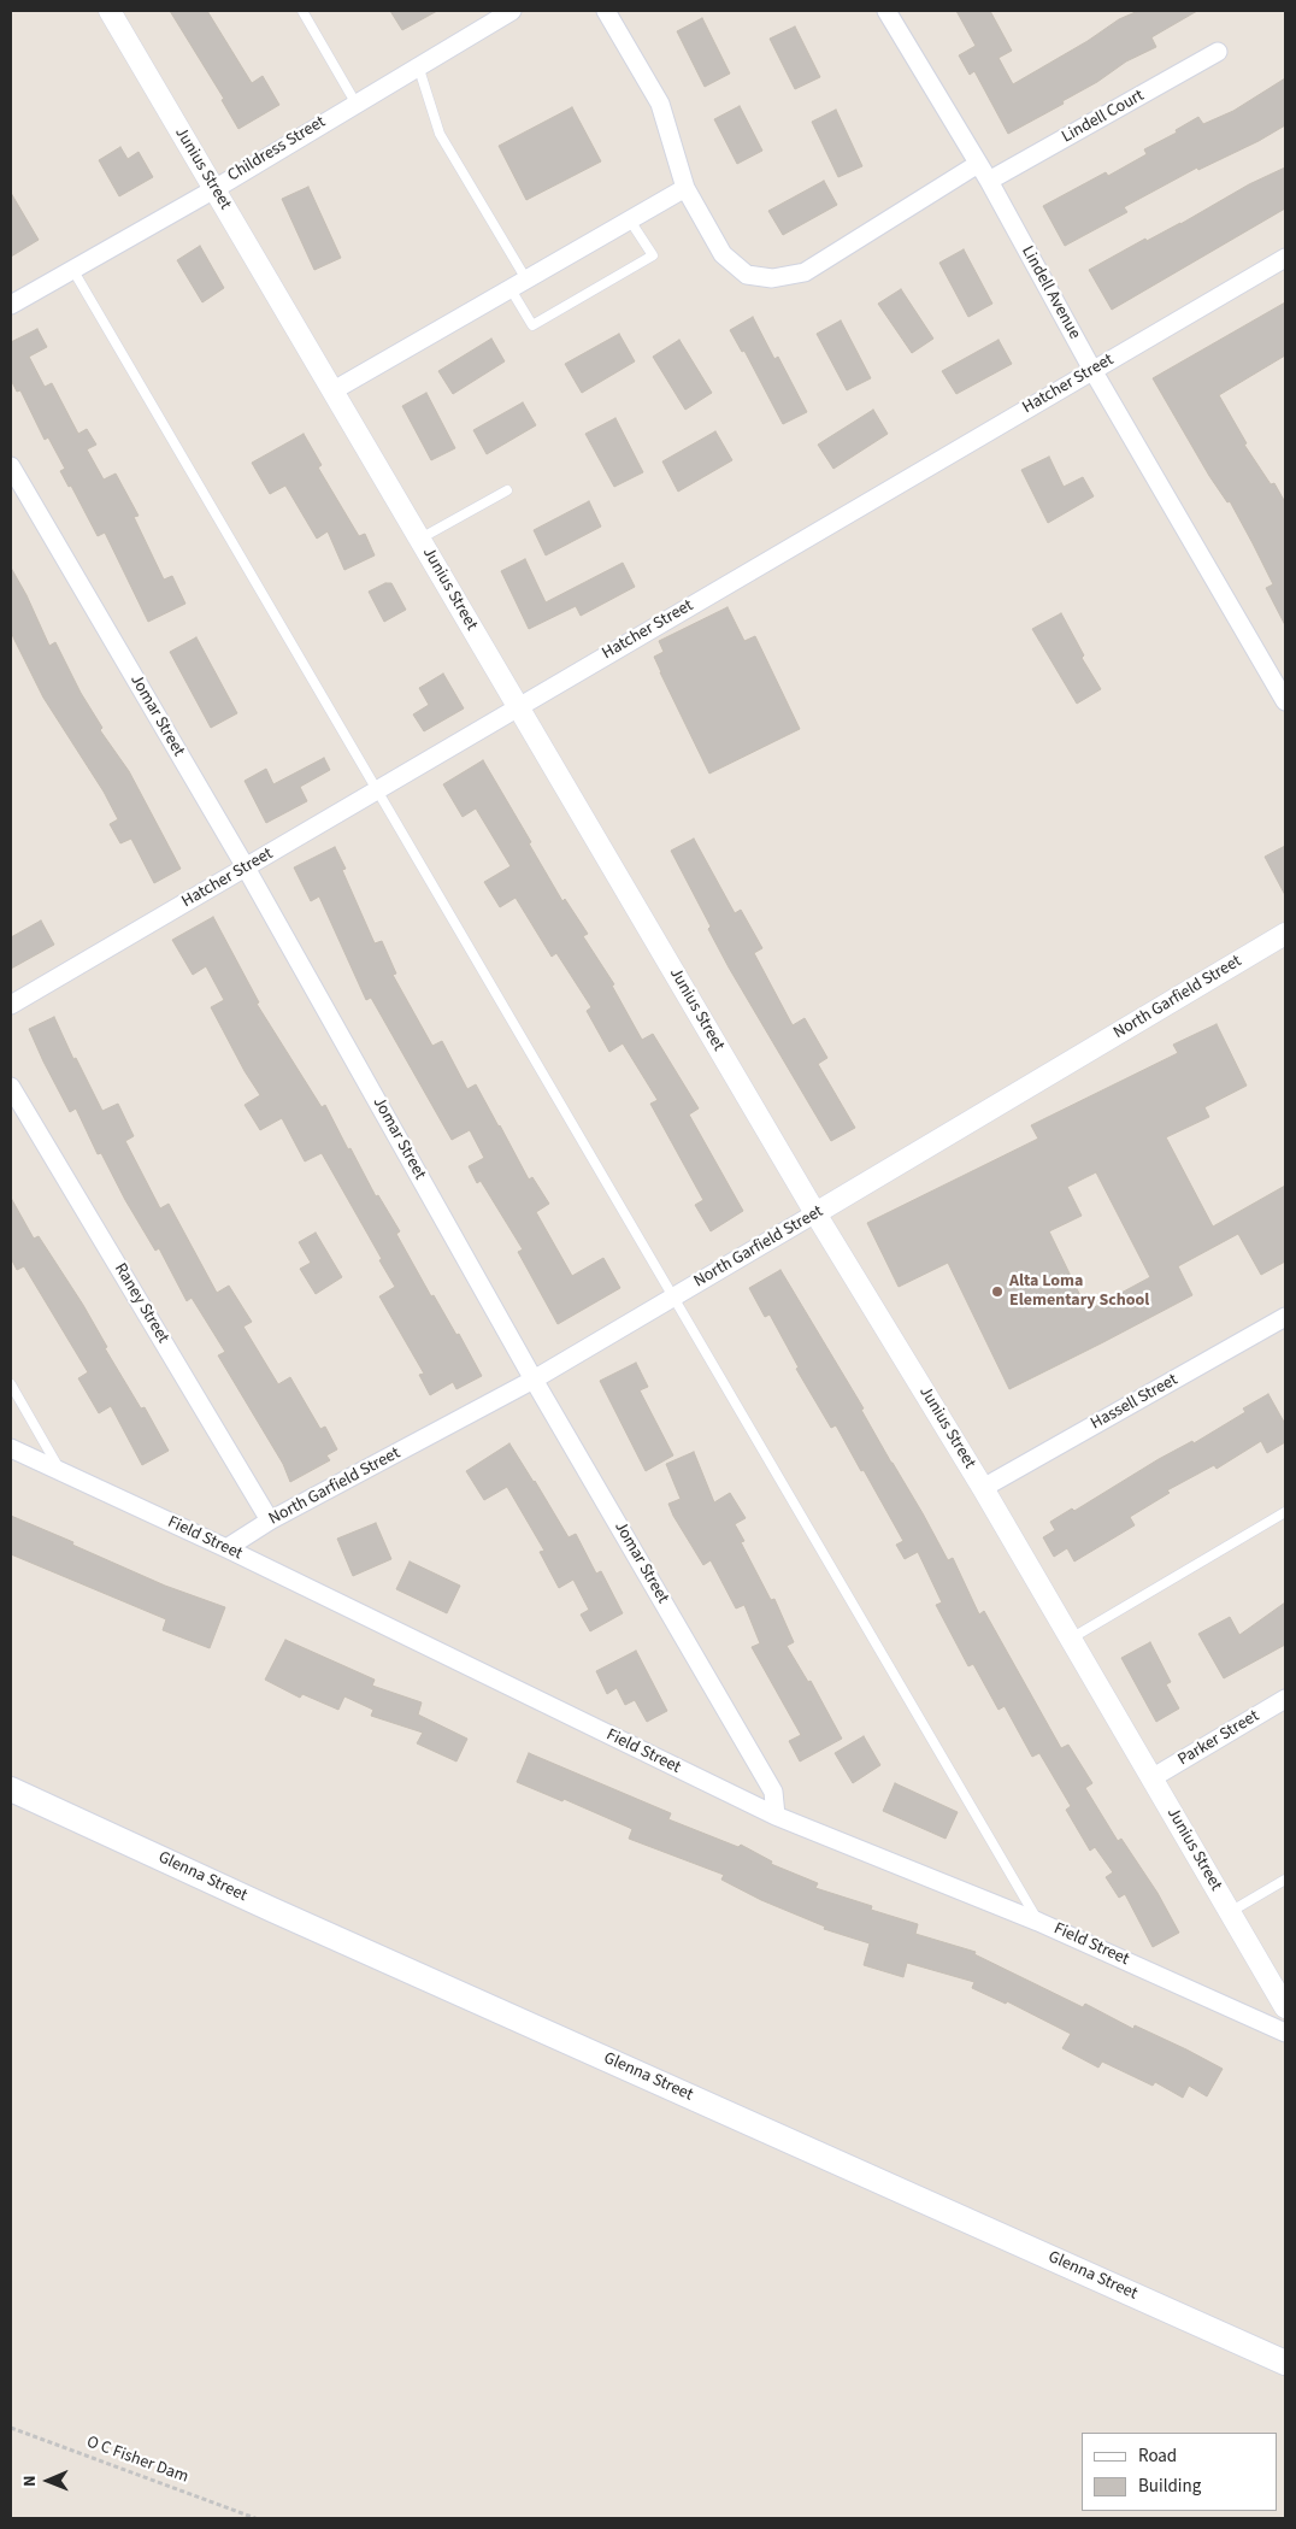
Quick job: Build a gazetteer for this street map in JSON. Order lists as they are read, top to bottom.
{
  "streets": {
    "main road": ["Glenna Street"],
    "street": [
      "Lindell Court",
      "Childress Street",
      "Junius Street",
      "Lindell Avenue",
      "Hatcher Street",
      "Jomar Street",
      "North Garfield Street",
      "Raney Street",
      "Hassell Street",
      "Field Street",
      "Parker Street"
    ],
    "path": ["O C Fisher Dam"]
  },
  "crossings": [
    ["Lindell Court", "Lindell Avenue"],
    ["Childress Street", "Junius Street"],
    ["Junius Street", "Hatcher Street"],
    ["Junius Street", "North Garfield Street"],
    ["Junius Street", "Hassell Street"],
    ["Junius Street", "Parker Street"],
    ["Lindell Avenue", "Hatcher Street"],
    ["Hatcher Street", "Jomar Street"],
    ["Jomar Street", "North Garfield Street"],
    ["Jomar Street", "Field Street"],
    ["North Garfield Street", "Raney Street"],
    ["North Garfield Street", "Field Street"]
  ],
  "places": ["Alta Loma Elementary School"],
  "legend": ["Road", "Building"],
  "north": "left"
}
